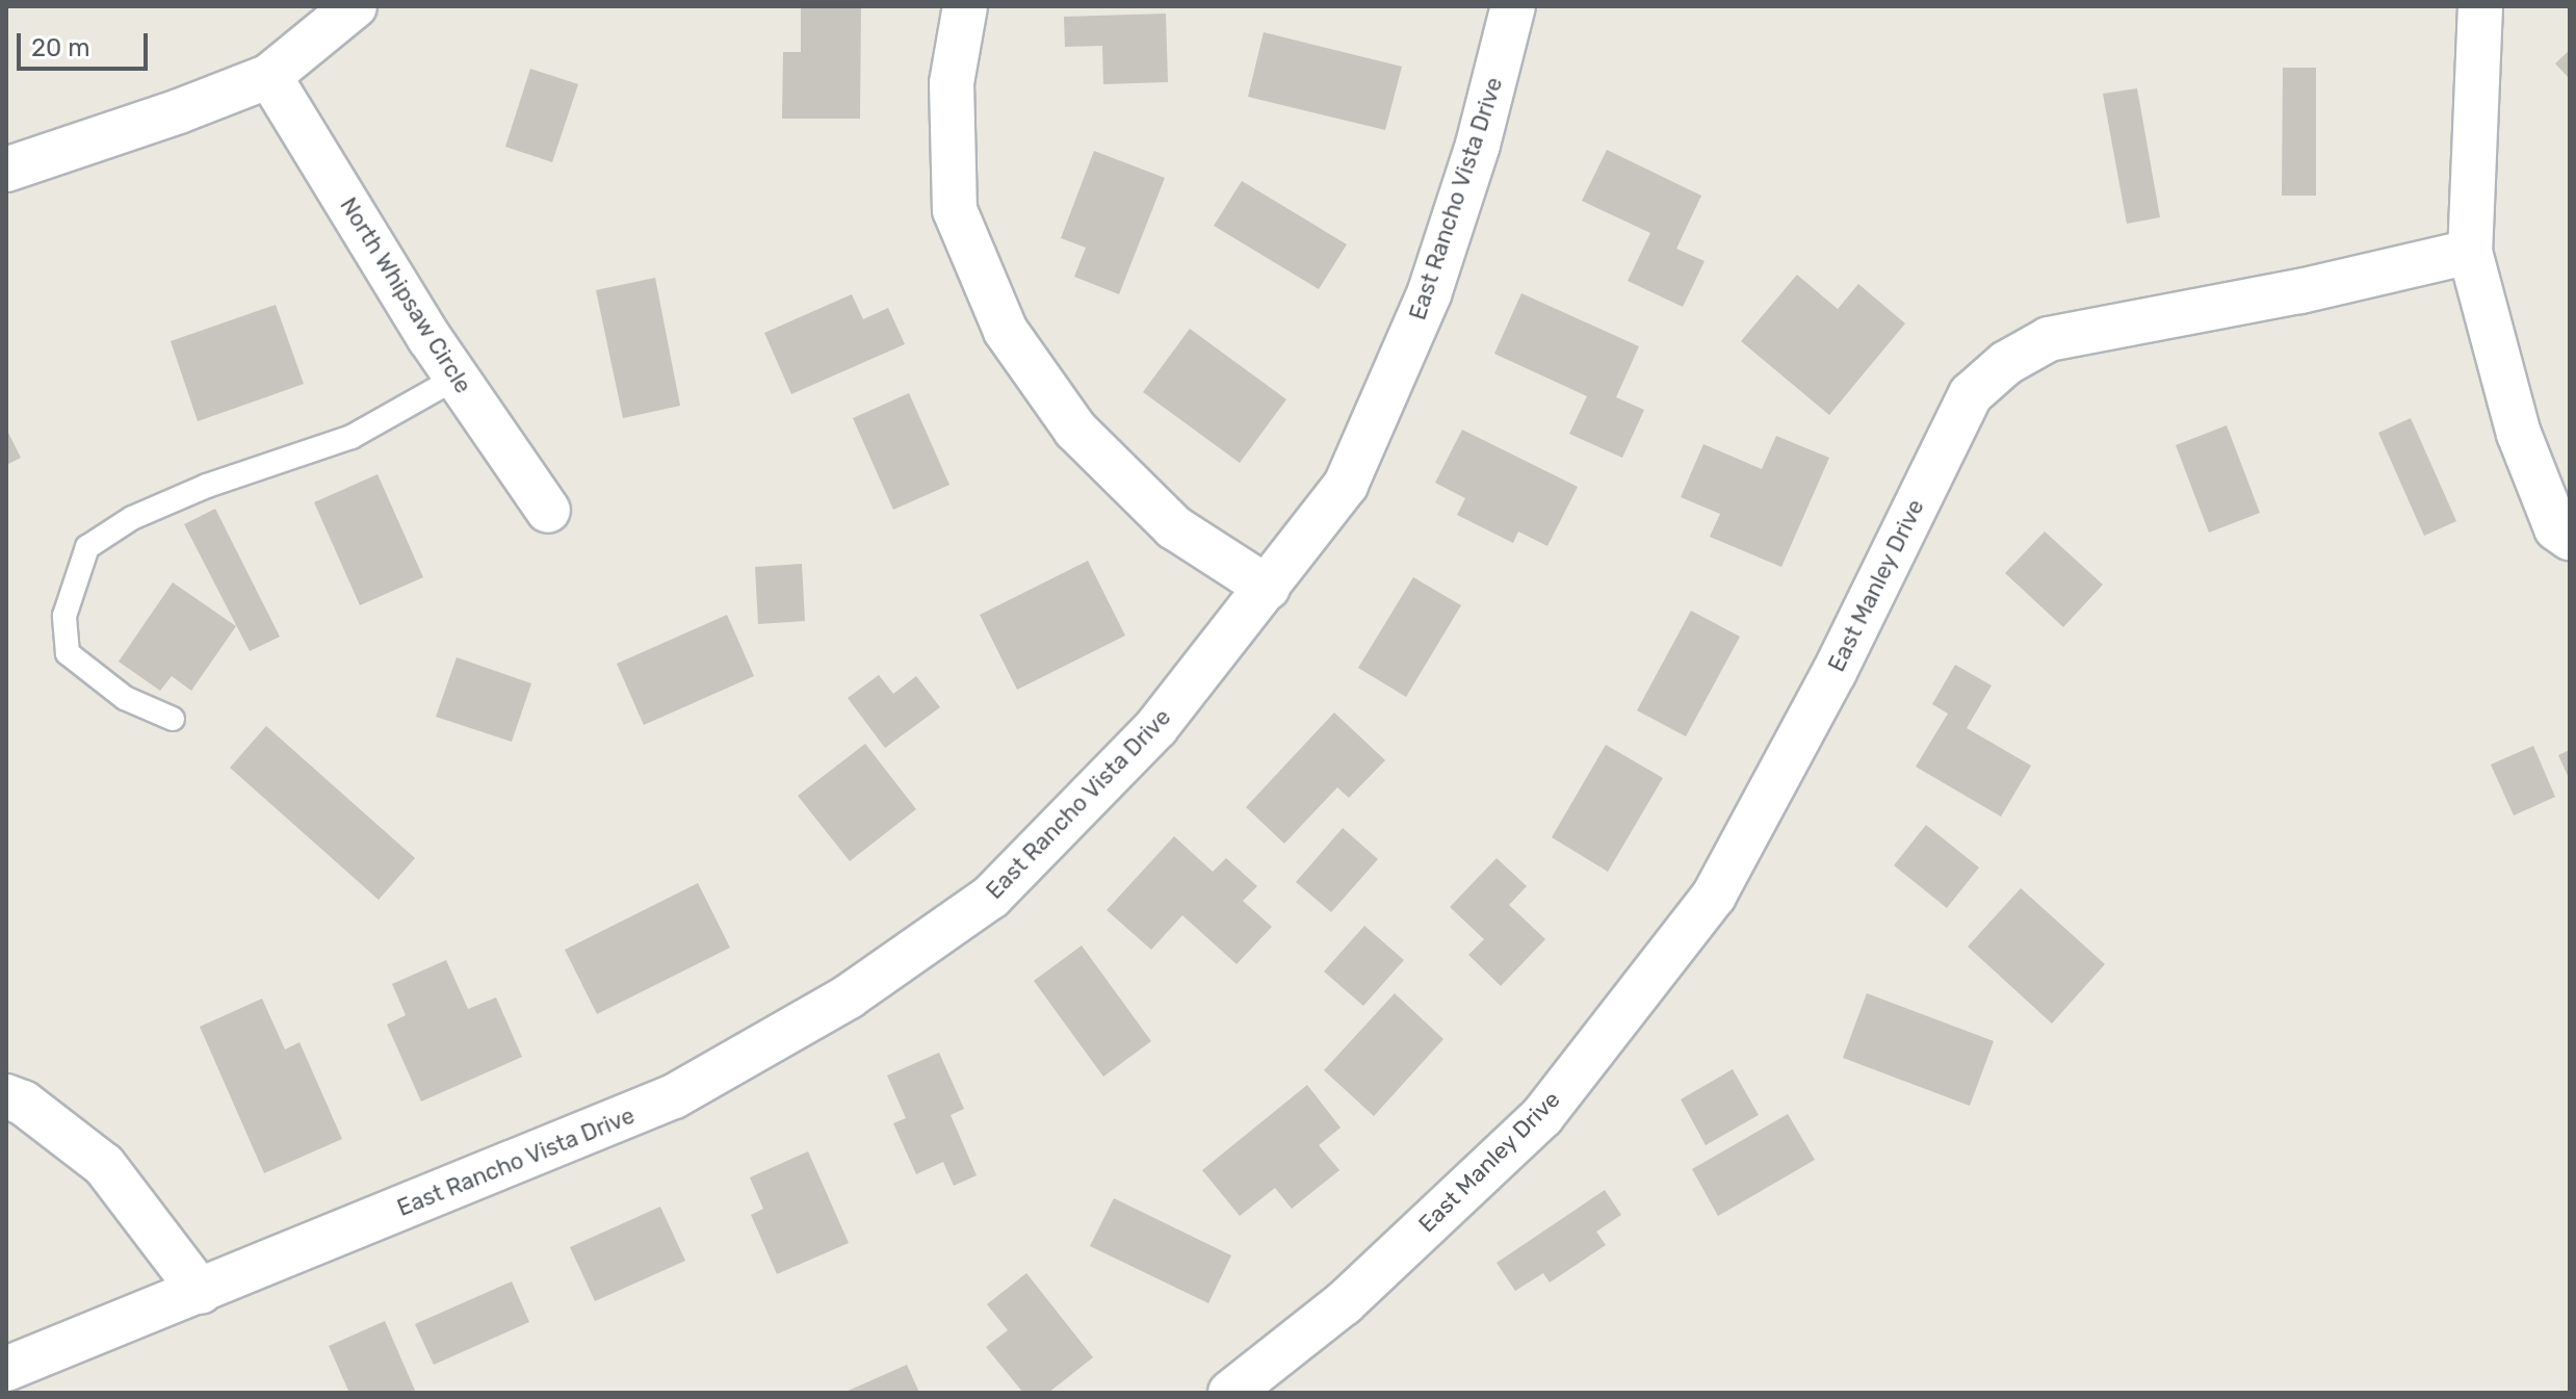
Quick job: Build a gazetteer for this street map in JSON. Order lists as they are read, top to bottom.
{
  "streets": {
    "street": ["East Rancho Vista Drive", "North Whipsaw Circle", "East Manley Drive"]
  },
  "scale_bar": "20 m"
}
